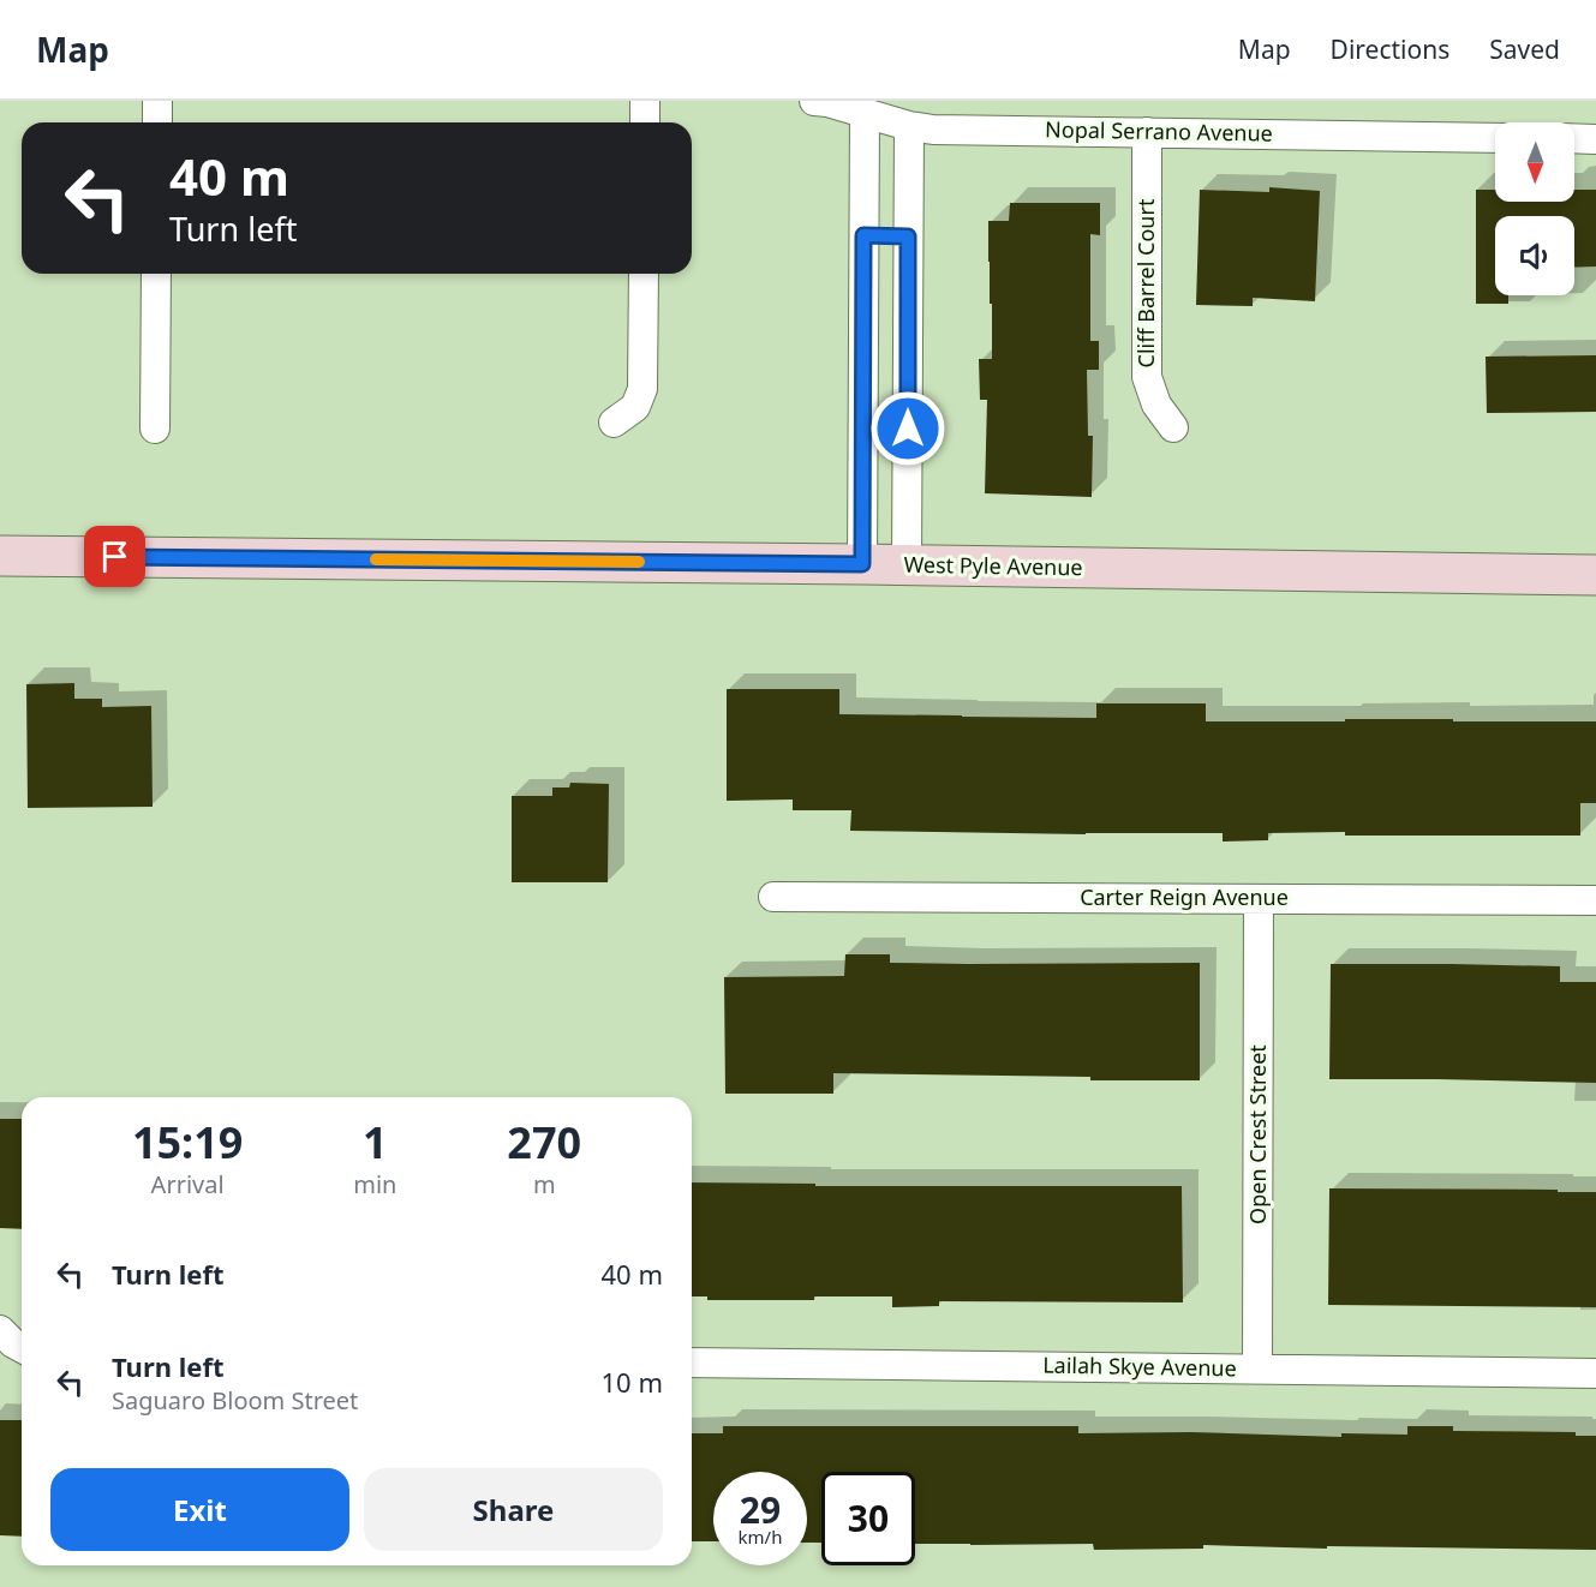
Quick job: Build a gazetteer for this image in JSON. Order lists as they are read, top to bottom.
{
  "streets": {
    "street": [
      "Nopal Serrano Avenue",
      "Cliff Barrel Court",
      "West Pyle Avenue",
      "Carter Reign Avenue",
      "Open Crest Street",
      "Lailah Skye Avenue"
    ]
  },
  "crossings": [
    ["Nopal Serrano Avenue", "Cliff Barrel Court"],
    ["Carter Reign Avenue", "Open Crest Street"],
    ["Open Crest Street", "Lailah Skye Avenue"]
  ],
  "north": "bottom",
  "page": {
    "header": "Map",
    "nav": ["Map", "Directions", "Saved"],
    "turn": ["40 m", "Turn left"],
    "eta": [
      "15:19",
      "Arrival",
      "1",
      "min",
      "270",
      "m"
    ],
    "list": [
      {
        "name": "Turn left",
        "value": "40 m"
      },
      {
        "name": "Turn left",
        "note": "Saguaro Bloom Street",
        "value": "10 m"
      }
    ],
    "buttons": ["Exit", "Share"],
    "speed": "29 km/h",
    "limit": "30"
  }
}
